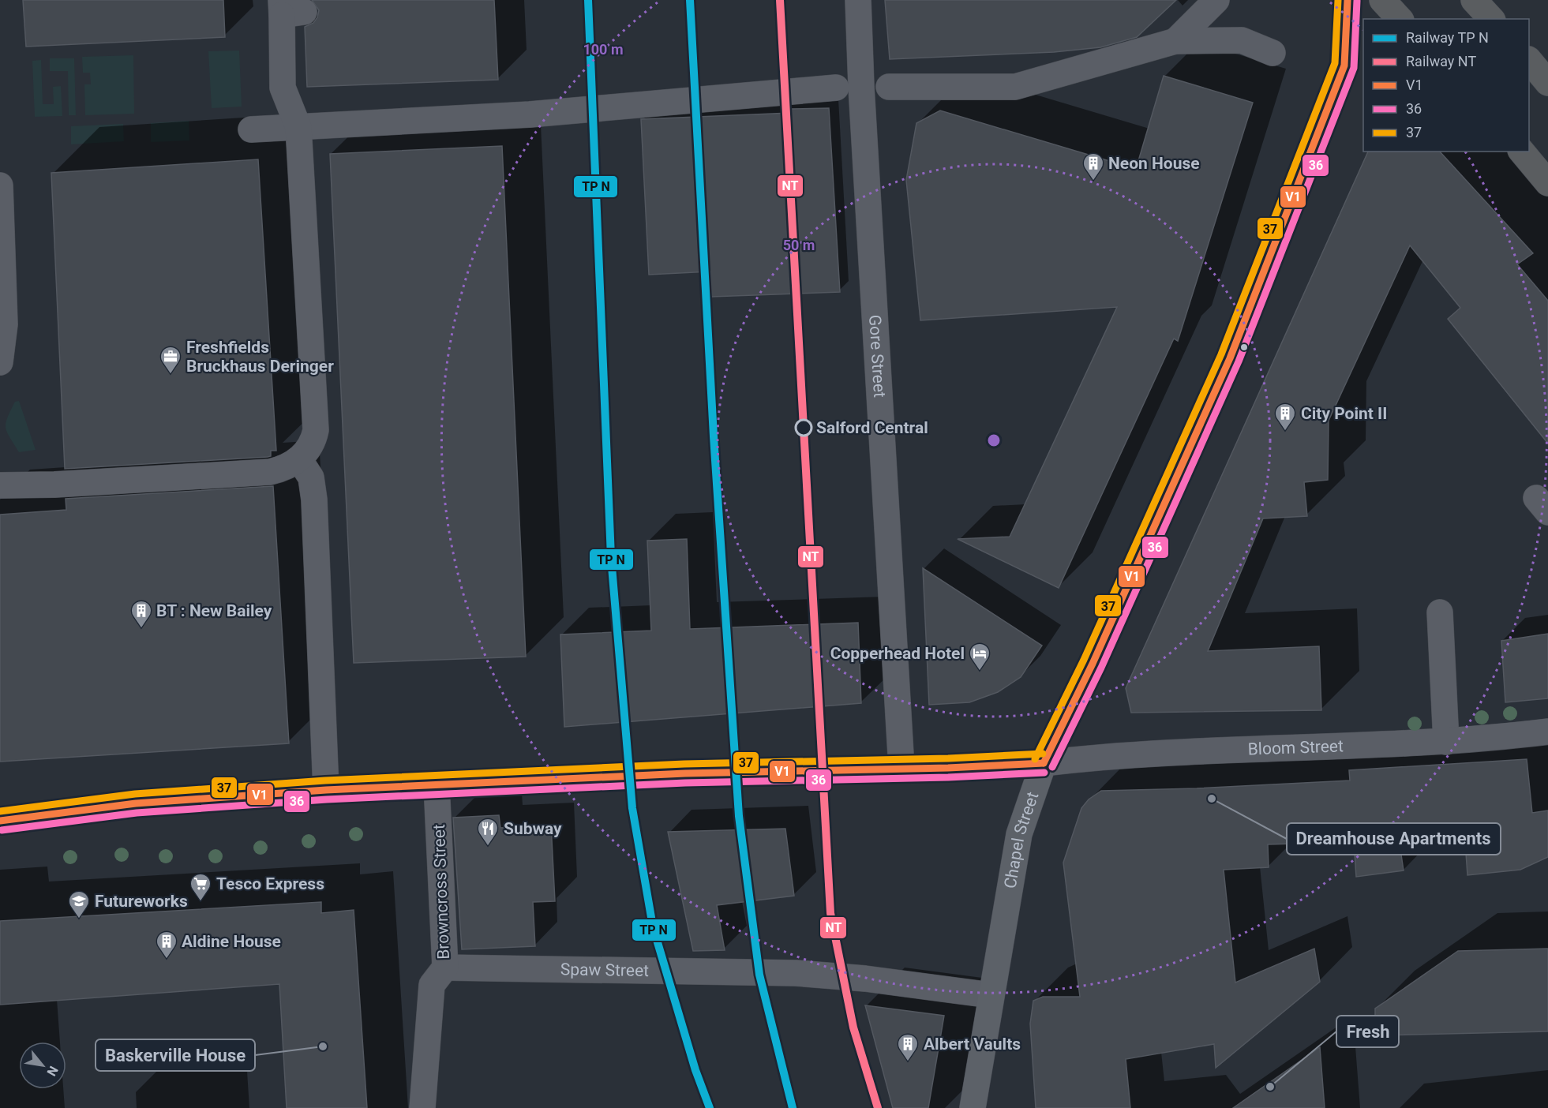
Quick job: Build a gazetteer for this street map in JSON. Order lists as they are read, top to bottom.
{
  "streets": {
    "main road": ["Chapel Street"],
    "street": [
      "Gore Street",
      "Bloom Street",
      "Browncross Street",
      "Spaw Street"
    ]
  },
  "crossings": [
    ["Bloom Street", "Chapel Street"],
    ["Chapel Street", "Spaw Street"],
    ["Browncross Street", "Spaw Street"]
  ],
  "places": {
    "building": [
      "Neon House",
      "City Point II",
      "BT : New Bailey",
      "Aldine House",
      "Albert Vaults"
    ],
    "office": ["Freshfields Bruckhaus Deringer"],
    "other": [
      "Salford Central",
      "Dreamhouse Apartments",
      "Baskerville House",
      "Fresh"
    ],
    "hotel": ["Copperhead Hotel"],
    "restaurant": ["Subway"],
    "supermarket": ["Tesco Express"],
    "school or university": ["Futureworks"]
  },
  "lines": [
    "rail line NT",
    "transit line V1",
    "transit line 37",
    "transit line 36"
  ],
  "legend": [
    "Railway TP N",
    "Railway NT",
    "V1",
    "36",
    "37"
  ],
  "north": "bottom right",
  "rings": ["100 m", "50 m"]
}
